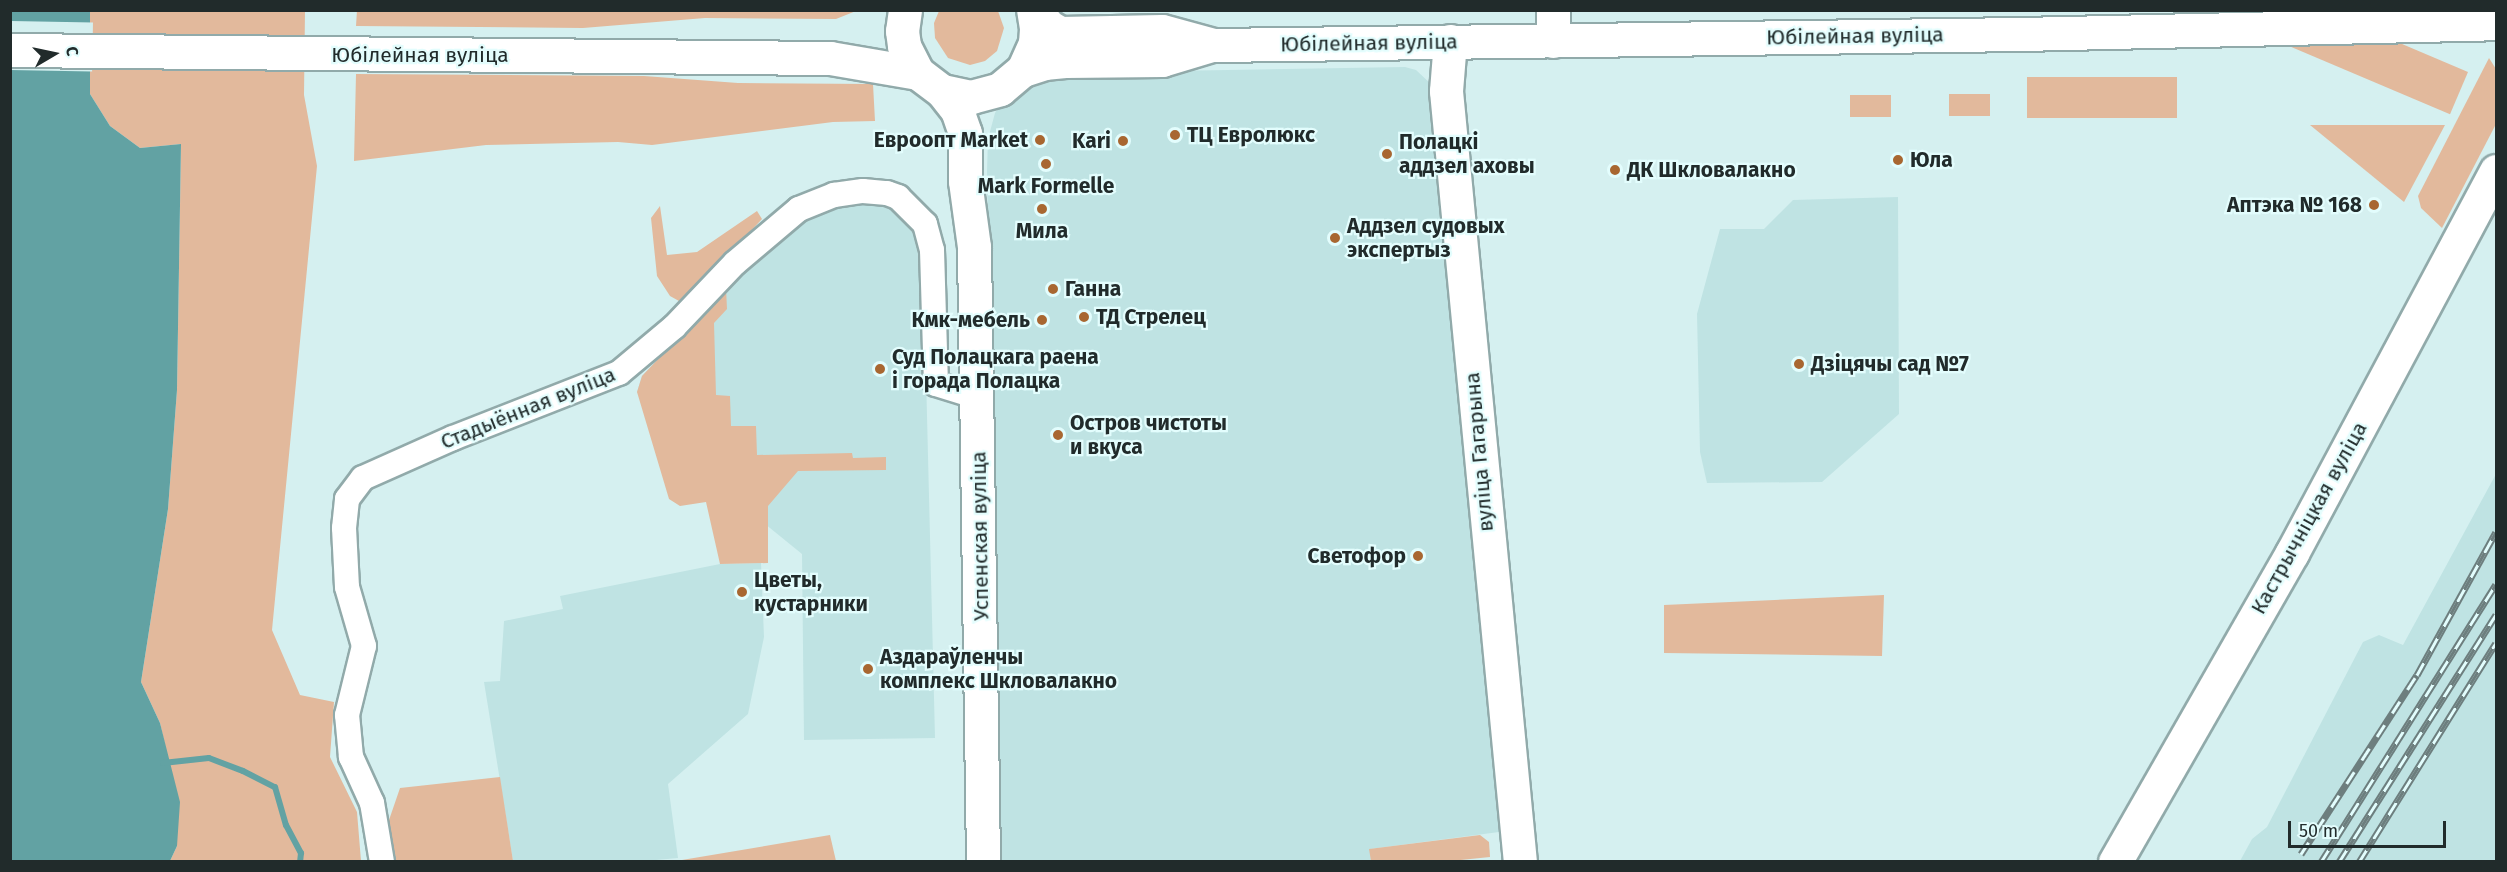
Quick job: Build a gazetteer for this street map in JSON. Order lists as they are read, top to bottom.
{
  "streets": {
    "main road": [
      "Юбілейная вуліца",
      "вуліца Гагарына",
      "Кастрычніцкая вуліца",
      "Успенская вуліца"
    ],
    "street": ["Стадыённая вуліца"]
  },
  "crossings": [
    ["Юбілейная вуліца", "вуліца Гагарына"],
    ["Юбілейная вуліца", "Успенская вуліца"],
    ["Стадыённая вуліца", "Успенская вуліца"]
  ],
  "places": [
    "ТЦ Евролюкс",
    "Евроопт Market",
    "Kari",
    "Полацкі аддзел аховы",
    "Юла",
    "Mark Formelle",
    "ДК Шкловалакно",
    "Аптэка № 168",
    "Мила",
    "Аддзел судовых экспертыз",
    "Ганна",
    "ТД Стрелец",
    "Кмк-мебель",
    "Дзіцячы сад №7",
    "Суд Полацкага раена і горада Полацка",
    "Остров чистоты и вкуса",
    "Светофор",
    "Цветы, кустарники",
    "Аздараўленчы комплекс Шкловалакно"
  ],
  "scale_bar": "50 m",
  "north": "right"
}
